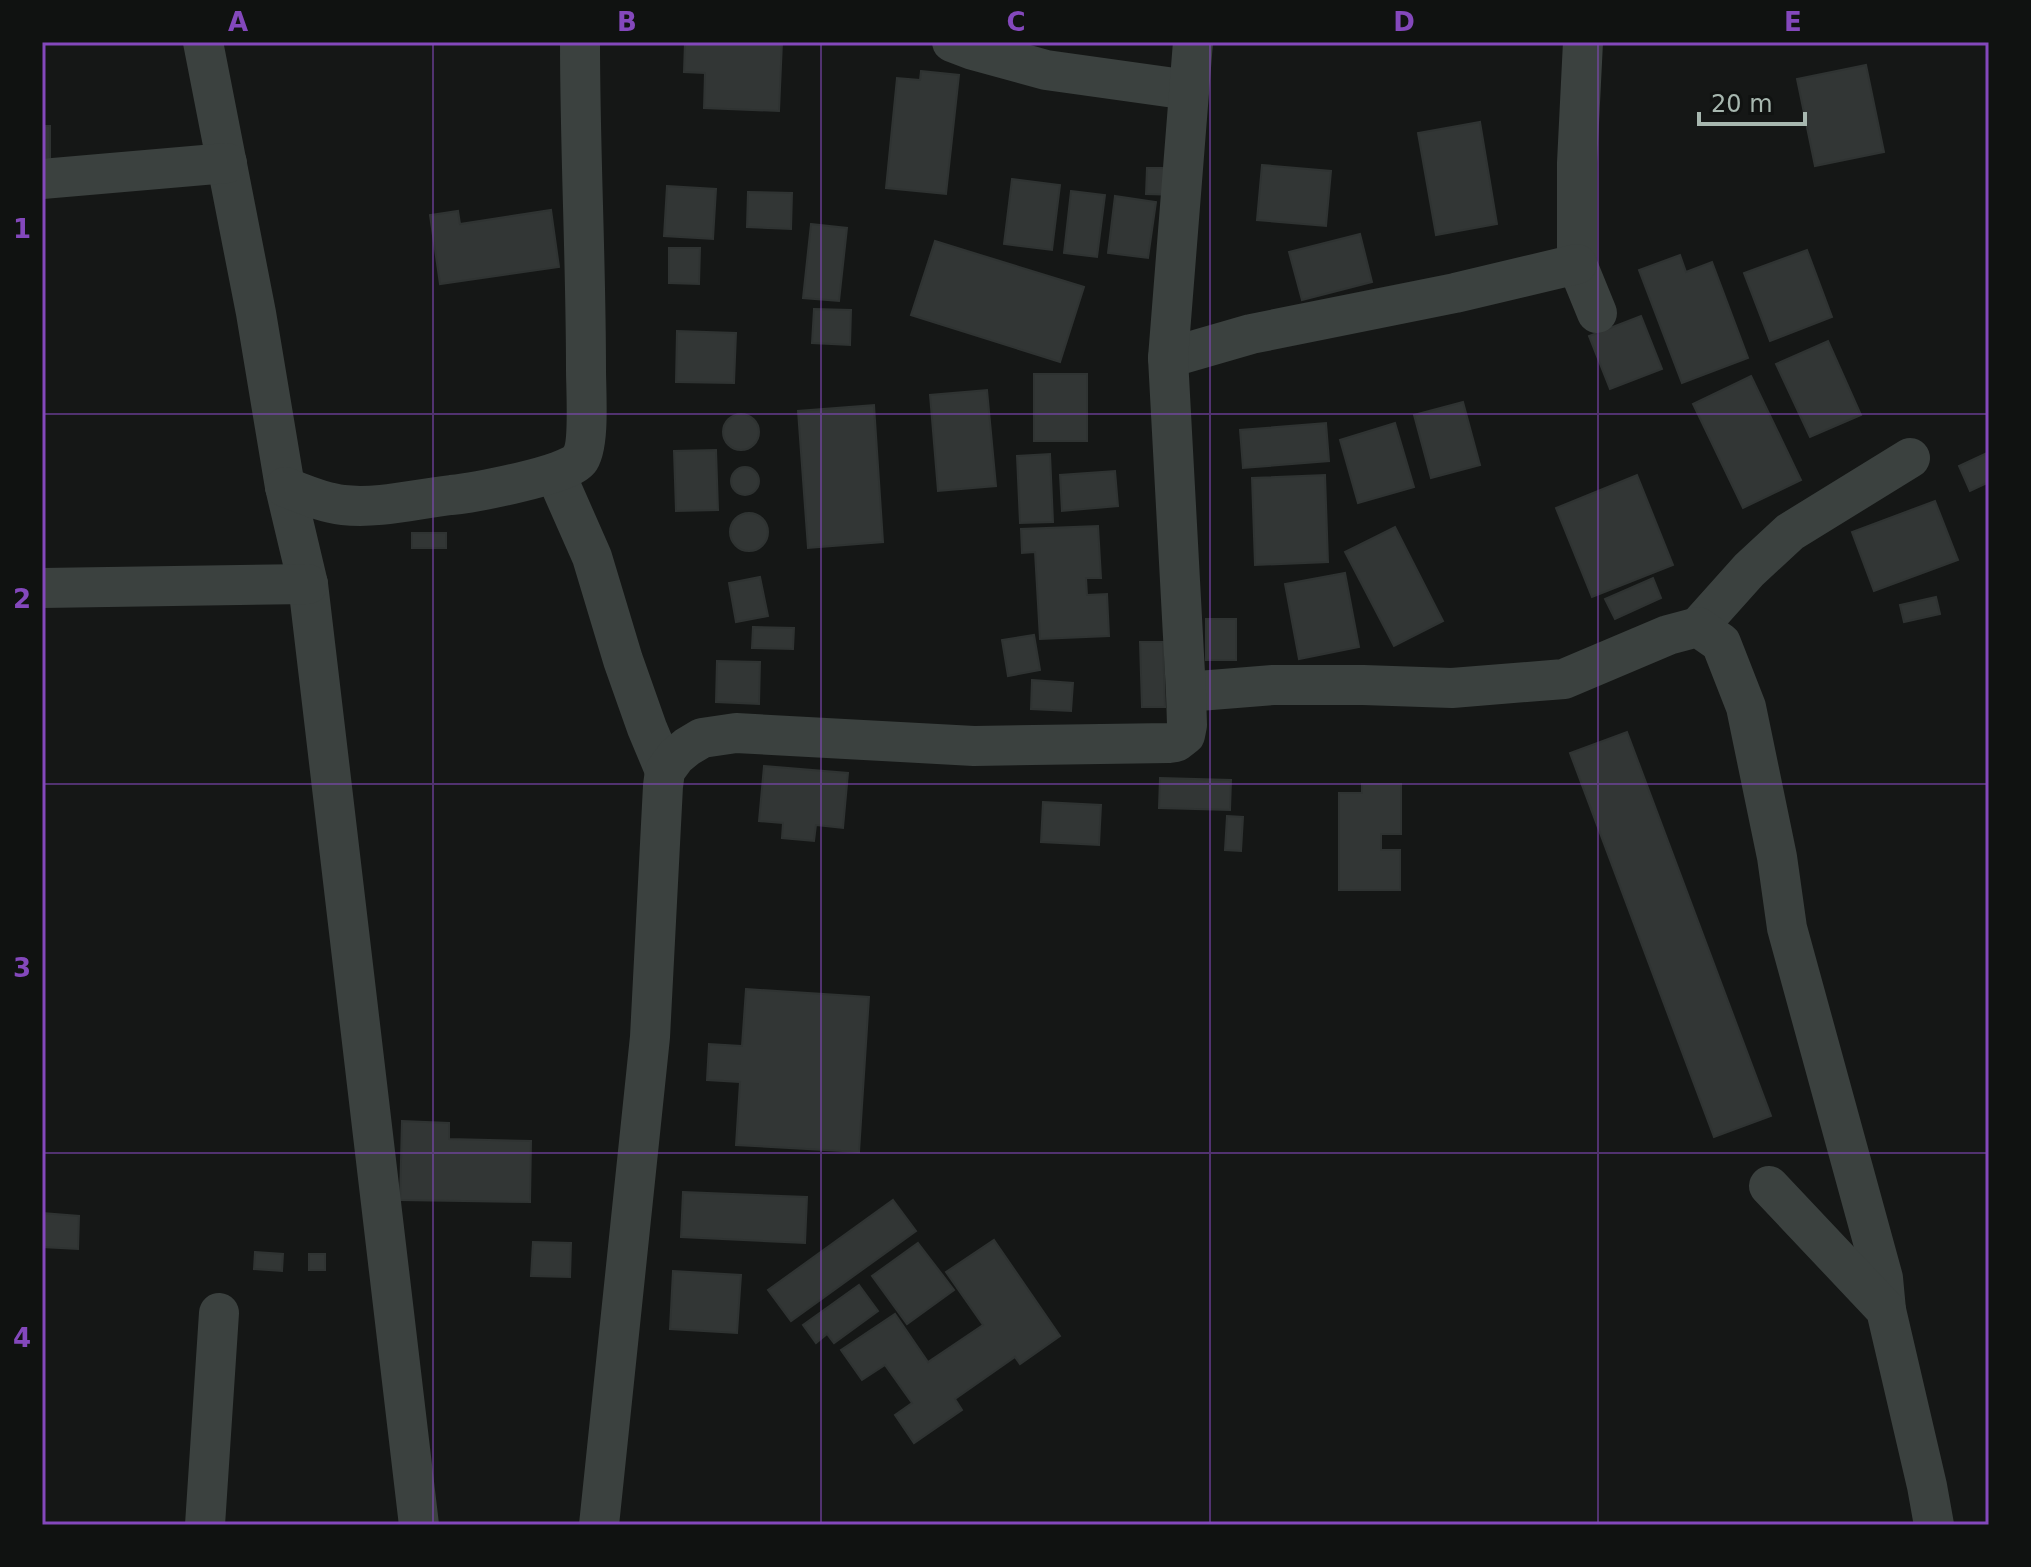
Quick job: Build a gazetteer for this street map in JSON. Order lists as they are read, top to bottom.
{
  "scale_bar": "20 m",
  "grid": {
    "columns": [
      "A",
      "B",
      "C",
      "D",
      "E"
    ],
    "rows": [
      "1",
      "2",
      "3",
      "4"
    ]
  }
}
